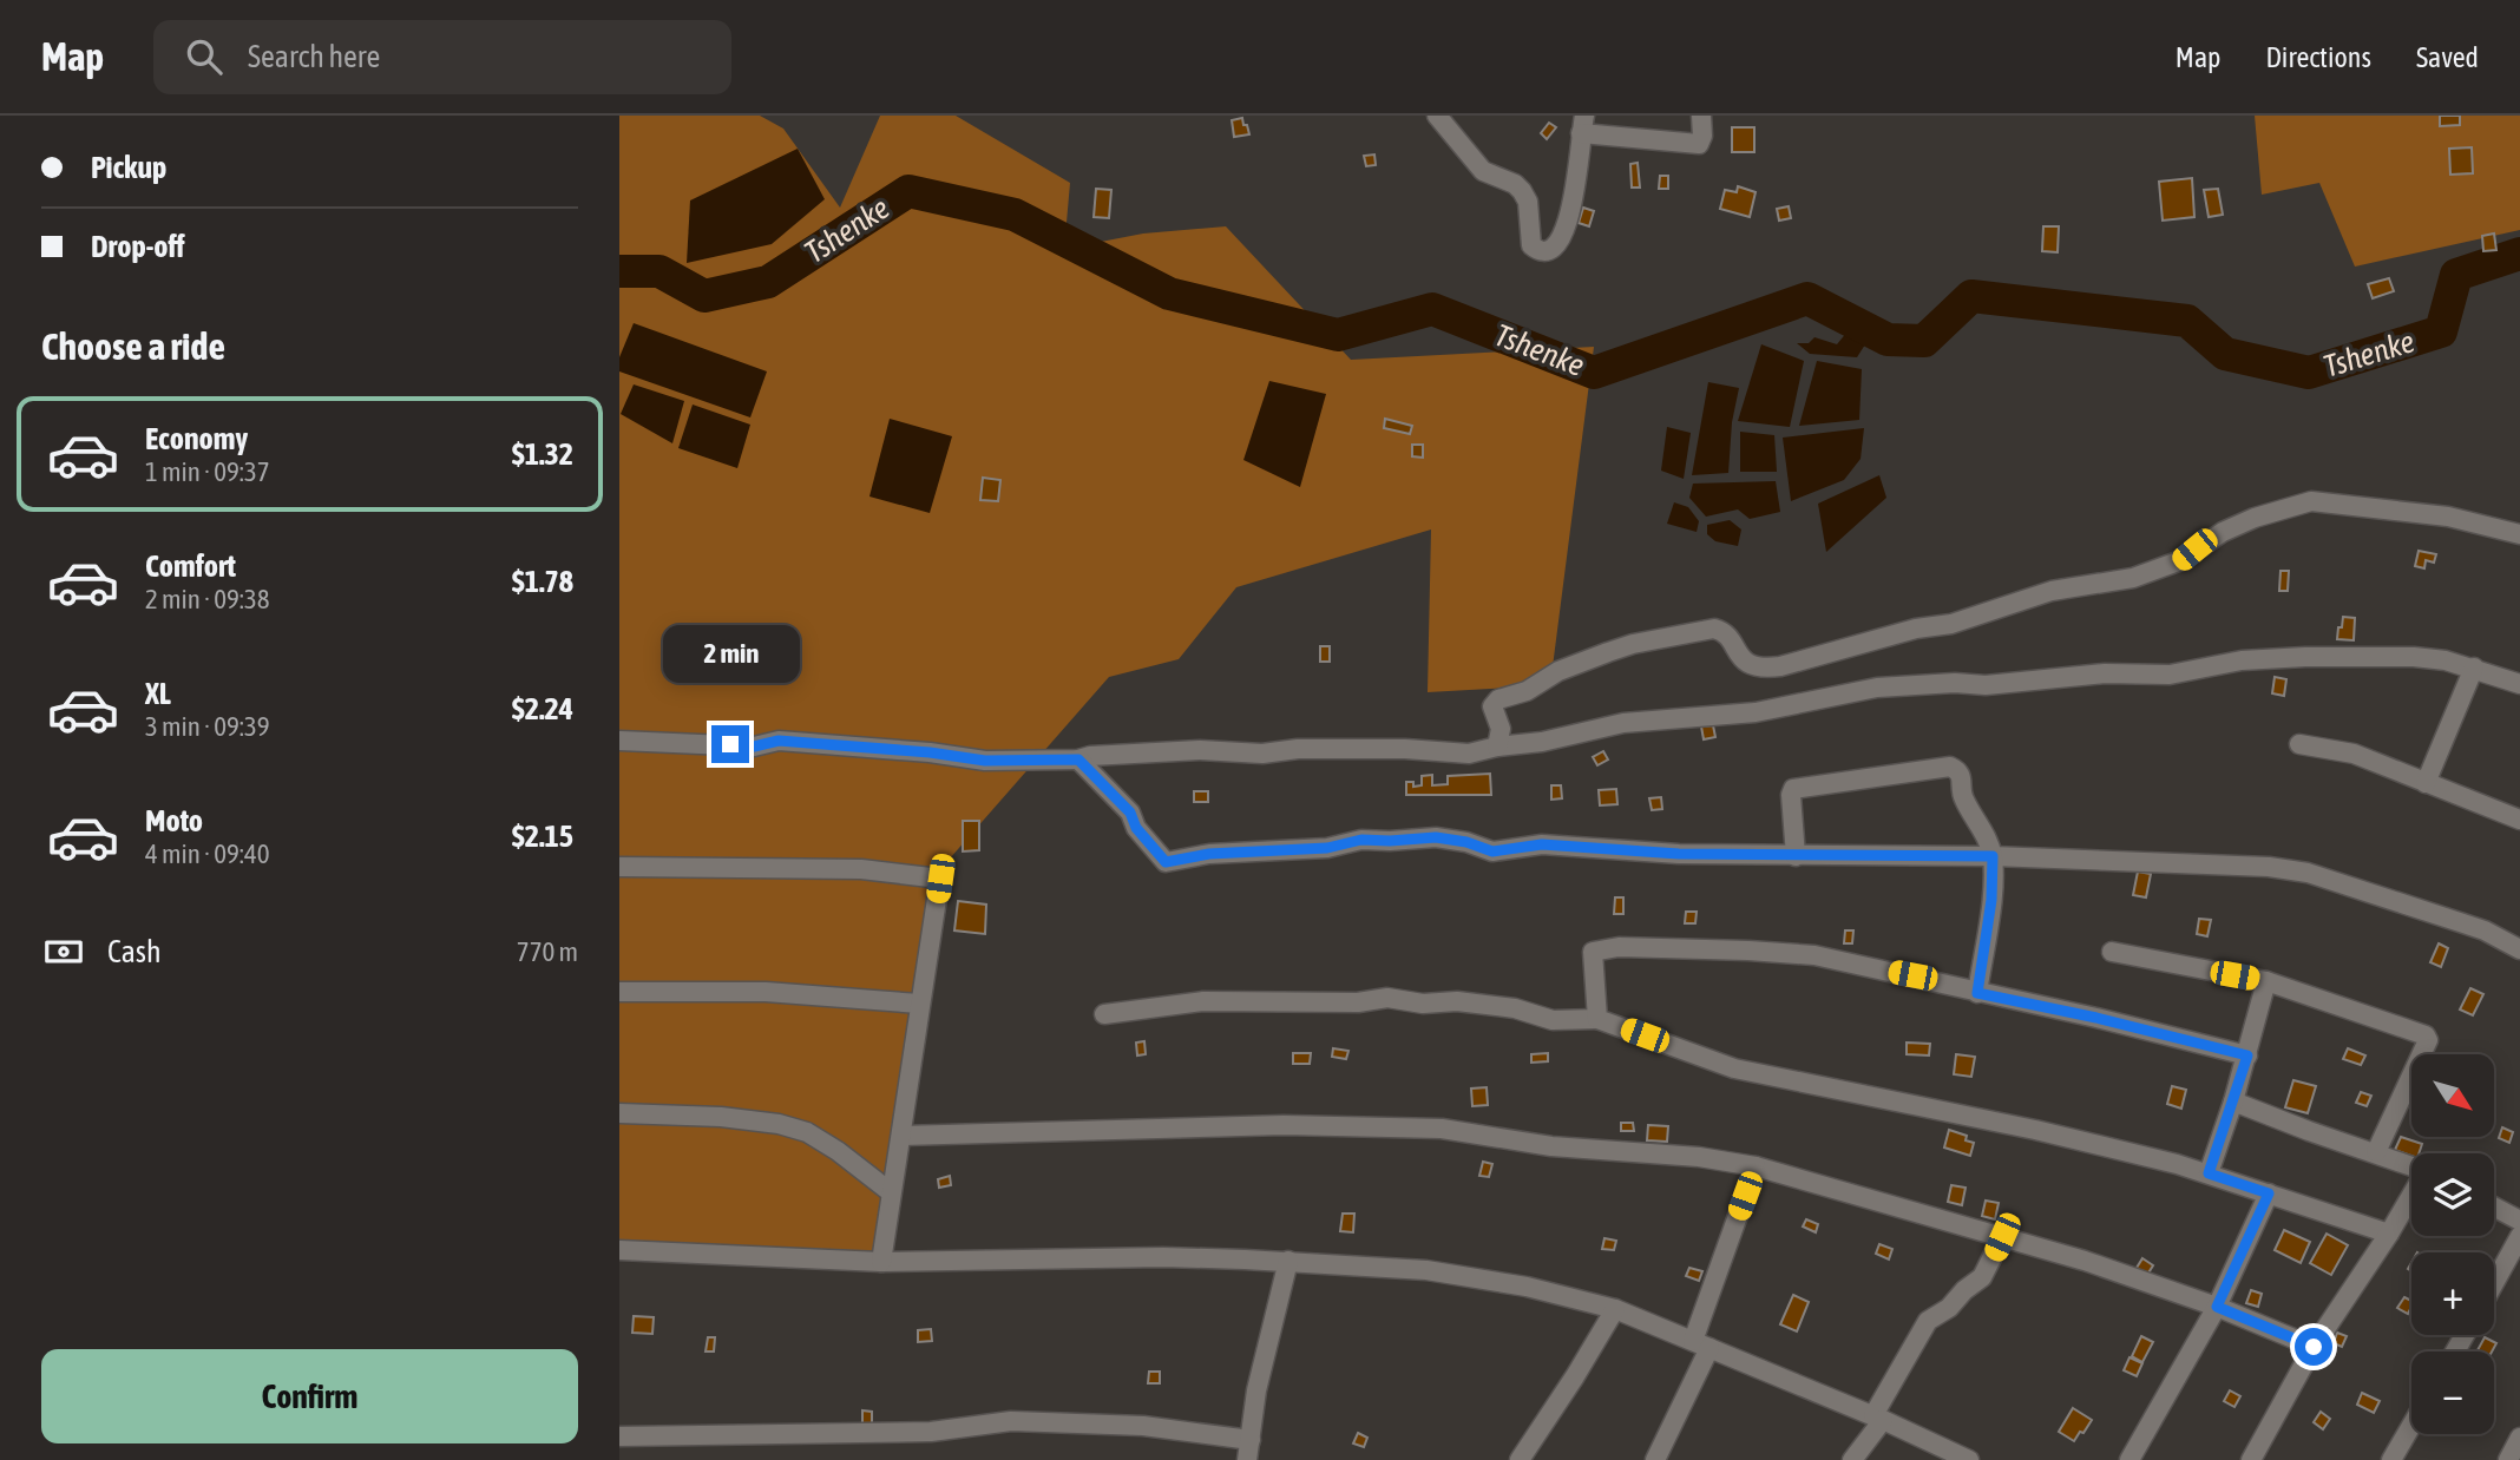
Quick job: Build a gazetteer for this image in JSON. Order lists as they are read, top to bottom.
{
  "water": ["Tshenke"],
  "north": "bottom right",
  "page": {
    "header": "Map",
    "search": "Search here",
    "nav": ["Map", "Directions", "Saved"],
    "banner": ["Pickup", "Drop-off"],
    "heading": "Choose a ride",
    "list": [
      {
        "name": "Economy",
        "note": "1 min · 09:37",
        "value": "$1.32"
      },
      {
        "name": "Comfort",
        "note": "2 min · 09:38",
        "value": "$1.78"
      },
      {
        "name": "XL",
        "note": "3 min · 09:39",
        "value": "$2.24"
      },
      {
        "name": "Moto",
        "note": "4 min · 09:40",
        "value": "$2.15"
      }
    ],
    "bubble": "2 min",
    "pay": ["Cash", "770 m"],
    "map_buttons": ["+", "−"],
    "buttons": "Confirm"
  }
}
